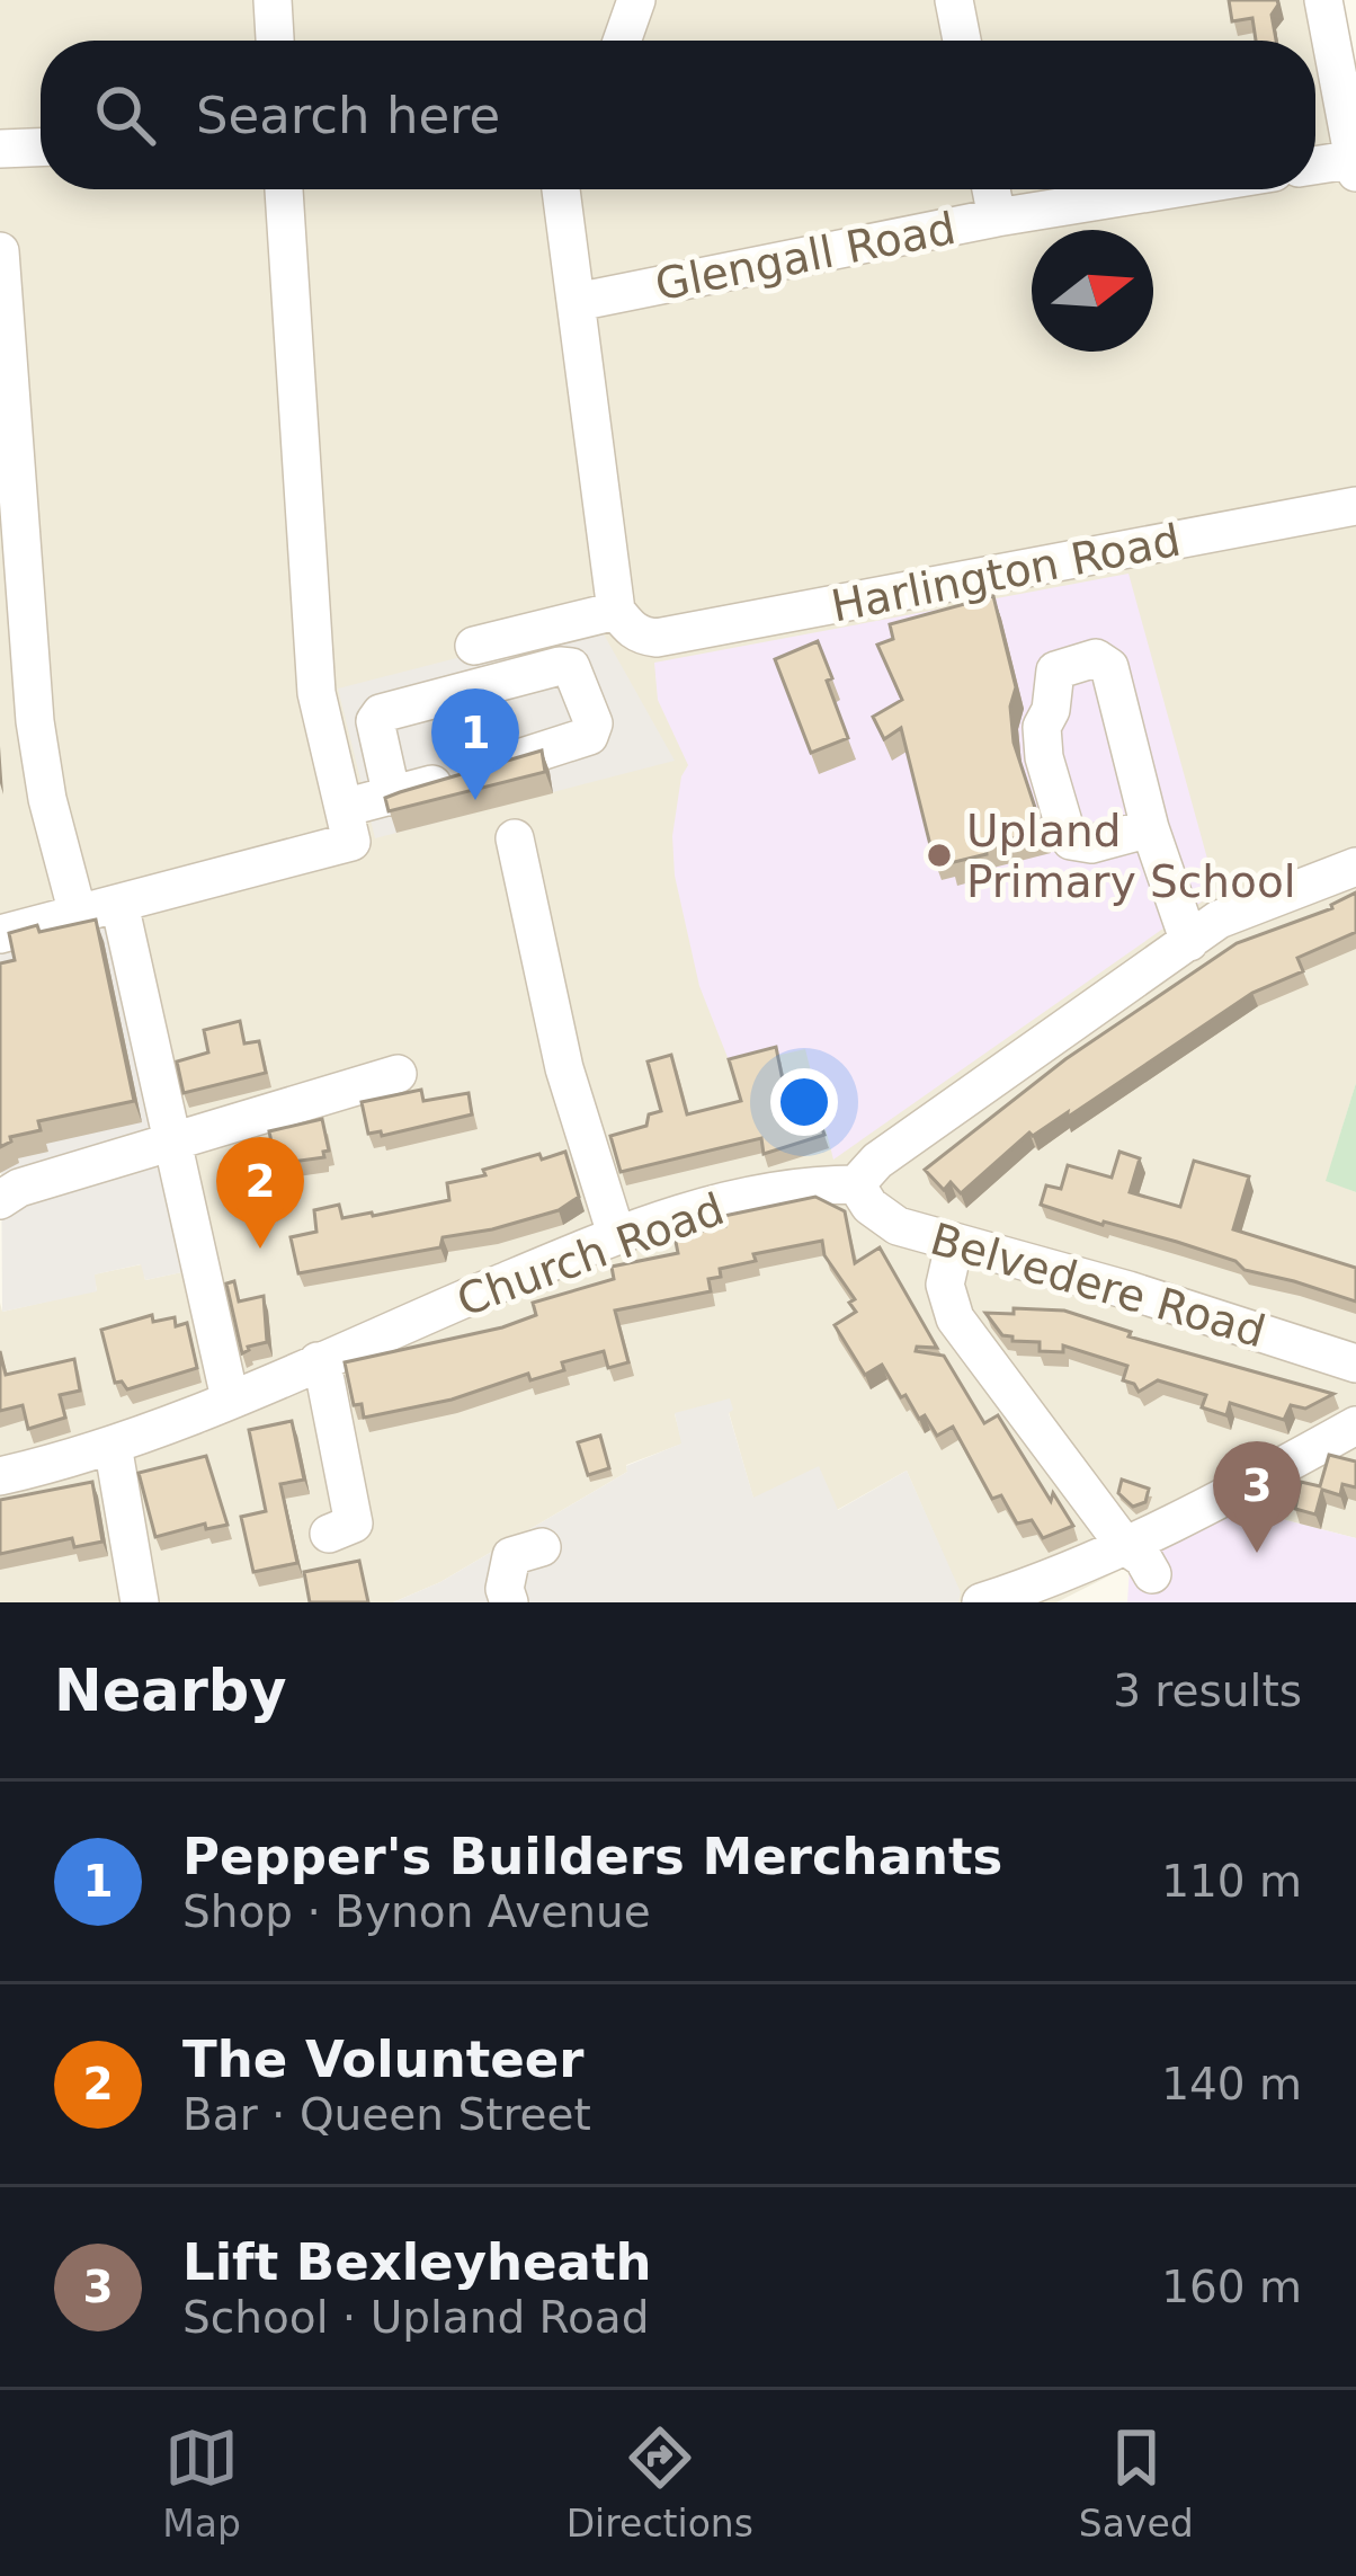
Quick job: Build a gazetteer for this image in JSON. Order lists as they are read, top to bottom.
{
  "streets": {
    "street": [
      "Glengall Road",
      "Harlington Road",
      "Church Road",
      "Belvedere Road"
    ]
  },
  "crossings": [
    ["Church Road", "Belvedere Road"]
  ],
  "places": ["Upland Primary School"],
  "north": "right",
  "page": {
    "search": "Search here",
    "pins": ["1", "2", "3"],
    "heading": ["Nearby", "3 results"],
    "list": [
      {
        "mark": "1",
        "name": "Pepper's Builders Merchants",
        "note": "Shop · Bynon Avenue",
        "value": "110 m"
      },
      {
        "mark": "2",
        "name": "The Volunteer",
        "note": "Bar · Queen Street",
        "value": "140 m"
      },
      {
        "mark": "3",
        "name": "Lift Bexleyheath",
        "note": "School · Upland Road",
        "value": "160 m"
      }
    ],
    "nav": ["Map", "Directions", "Saved"]
  }
}
